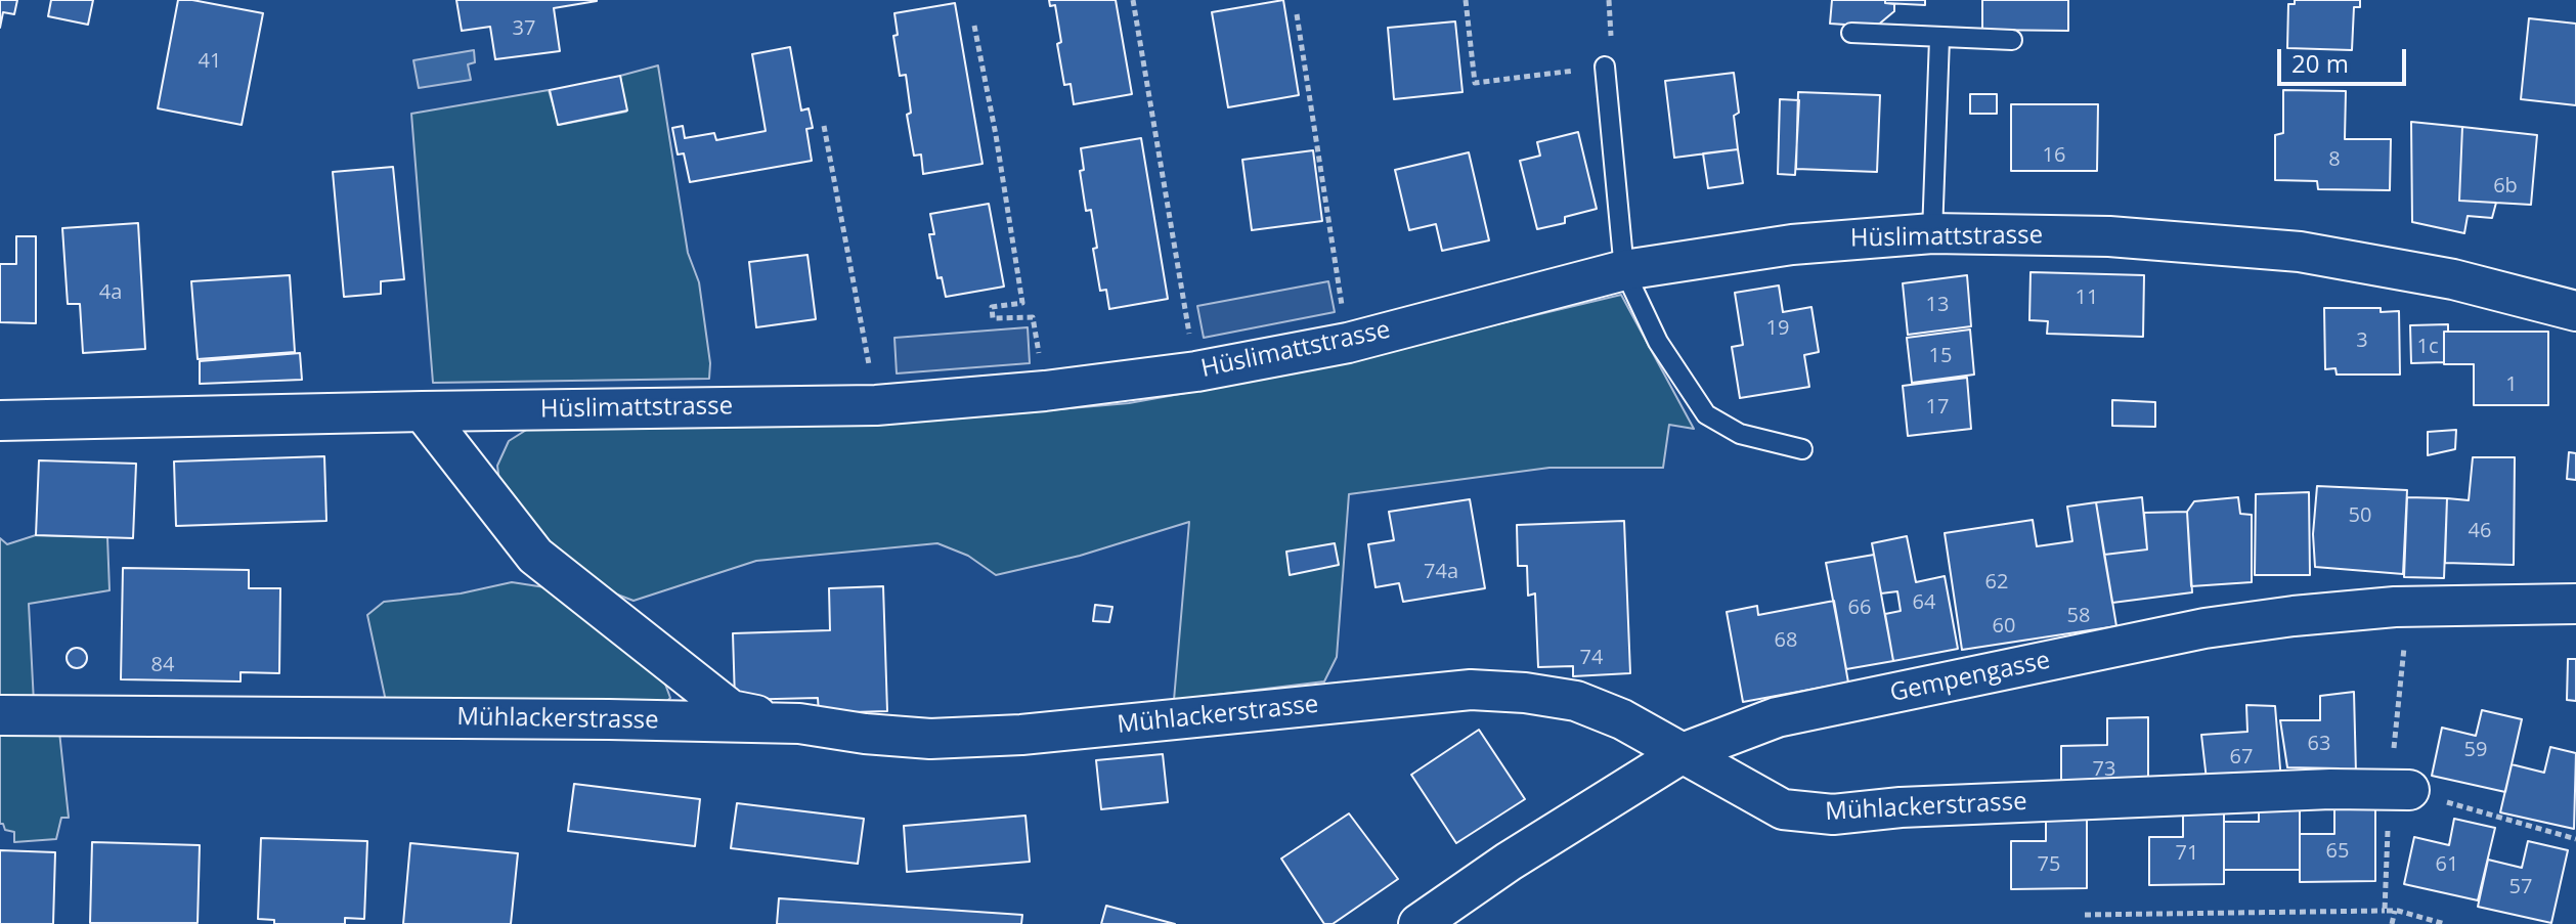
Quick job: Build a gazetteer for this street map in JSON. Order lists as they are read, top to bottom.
{
  "streets": {
    "street": ["Hüslimattstrasse", "Gempengasse", "Mühlackerstrasse"]
  },
  "crossings": [
    ["Gempengasse", "Mühlackerstrasse"]
  ],
  "house_numbers": [
    "37",
    "41",
    "16",
    "8",
    "6b",
    "4a",
    "11",
    "13",
    "19",
    "3",
    "1c",
    "15",
    "1",
    "17",
    "50",
    "46",
    "74a",
    "62",
    "64",
    "66",
    "58",
    "60",
    "68",
    "74",
    "84",
    "63",
    "59",
    "67",
    "73",
    "65",
    "71",
    "75",
    "61",
    "57"
  ],
  "scale_bar": "20 m"
}
